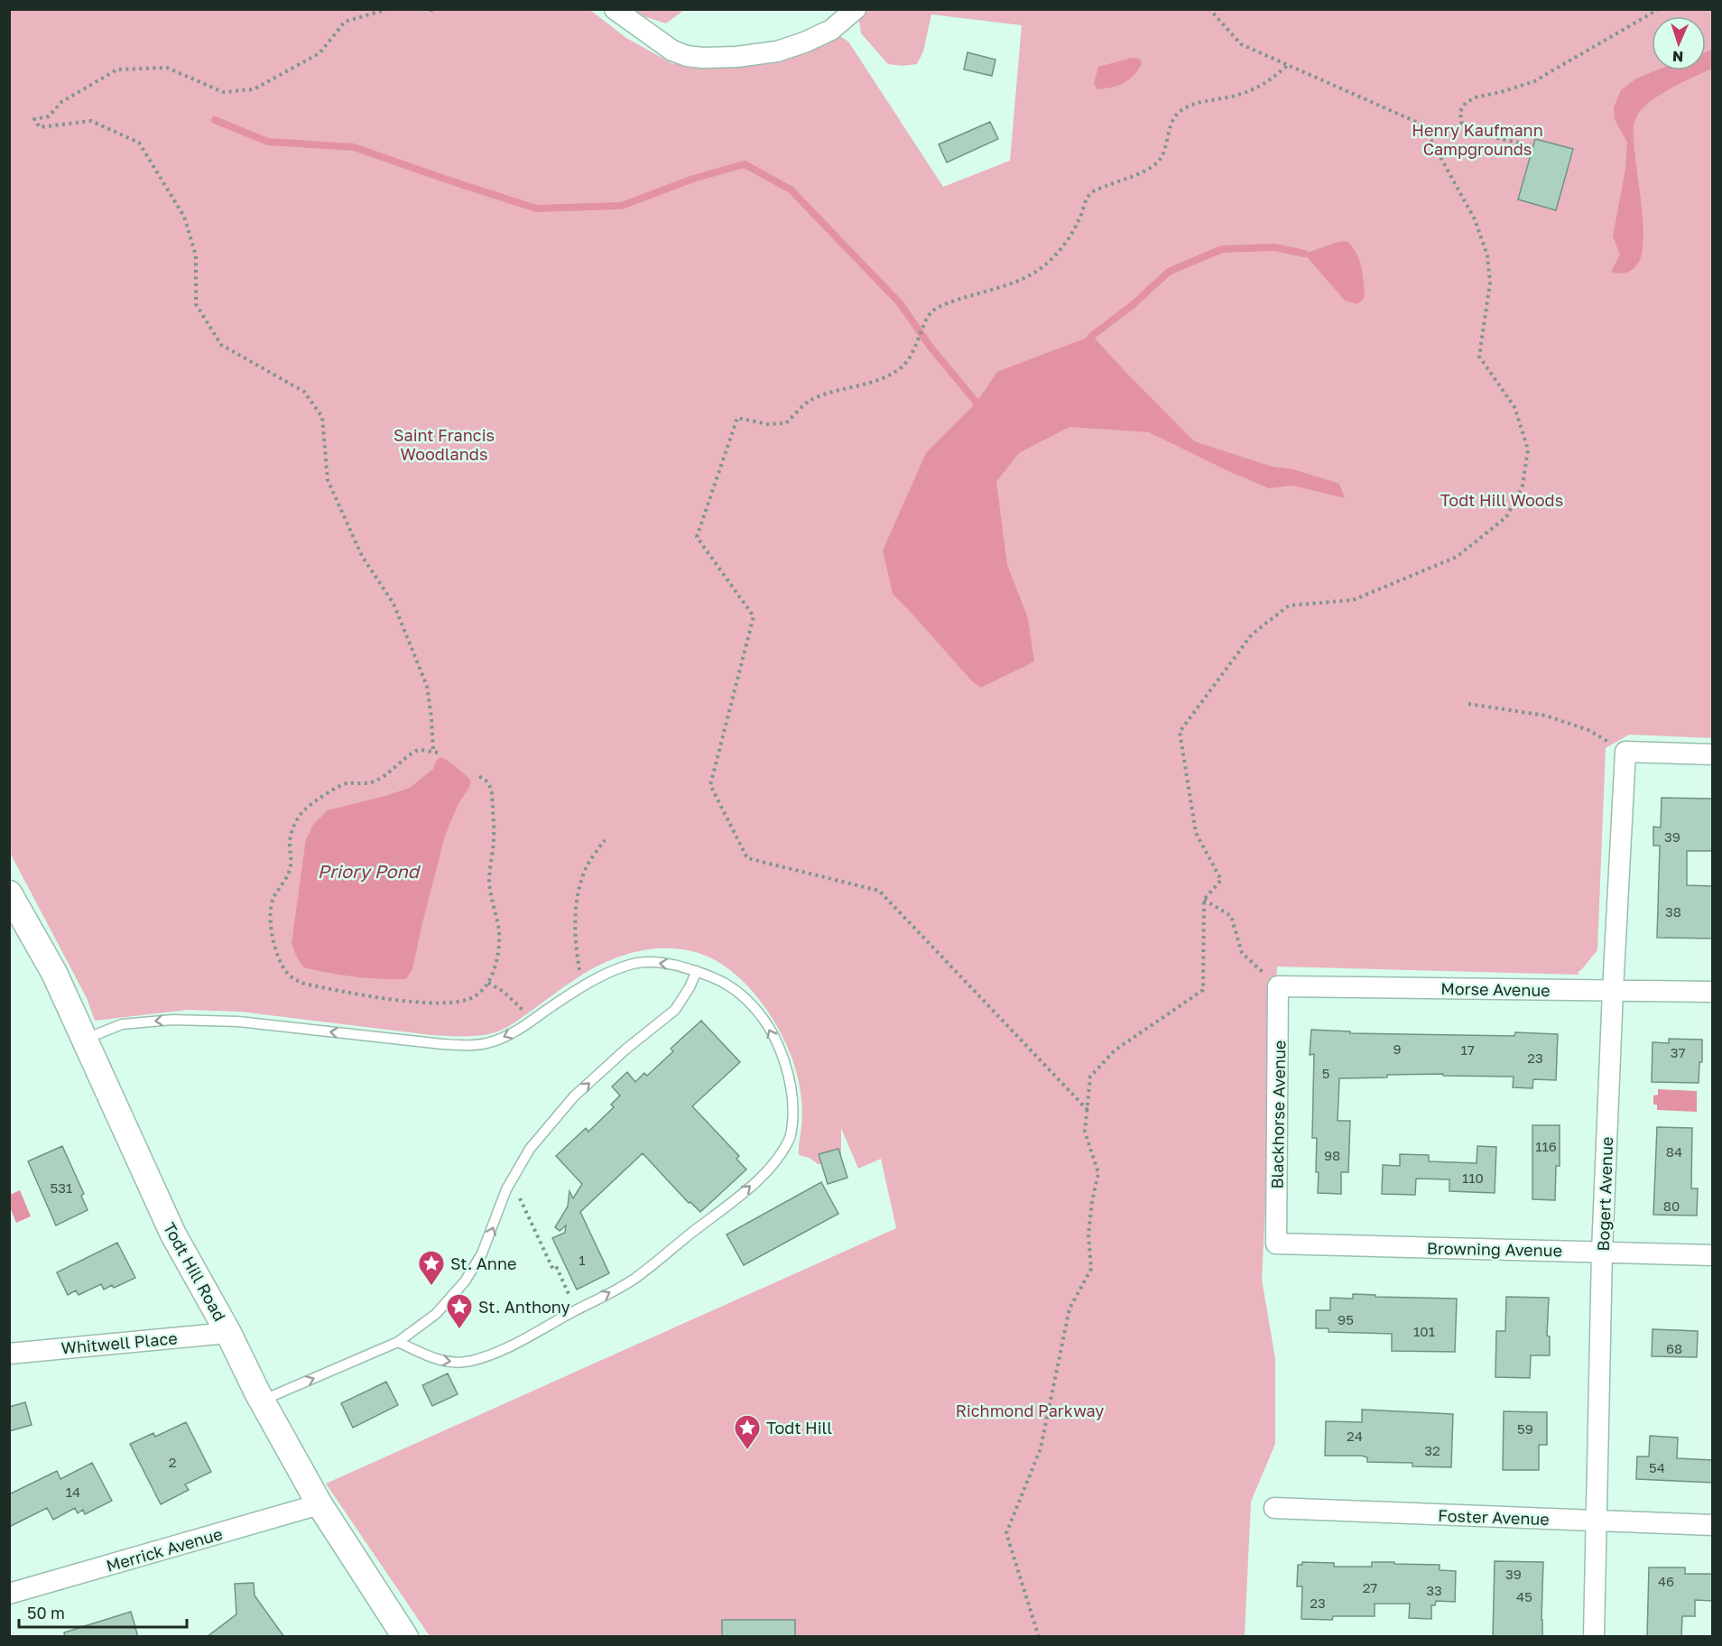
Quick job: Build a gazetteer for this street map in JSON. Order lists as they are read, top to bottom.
{
  "streets": {
    "street": [
      "Morse Avenue",
      "Blackhorse Avenue",
      "Bogert Avenue",
      "Browning Avenue",
      "Todt Hill Road",
      "Whitwell Place",
      "Foster Avenue",
      "Merrick Avenue"
    ]
  },
  "crossings": [
    ["Morse Avenue", "Blackhorse Avenue"],
    ["Morse Avenue", "Bogert Avenue"],
    ["Blackhorse Avenue", "Browning Avenue"],
    ["Bogert Avenue", "Browning Avenue"],
    ["Bogert Avenue", "Foster Avenue"],
    ["Todt Hill Road", "Whitwell Place"],
    ["Todt Hill Road", "Merrick Avenue"]
  ],
  "water": ["Priory Pond"],
  "parks": [
    "Henry Kaufmann Campgrounds",
    "Saint Francis Woodlands",
    "Todt Hill Woods",
    "Richmond Parkway"
  ],
  "places": {
    "place": ["St. Anne", "St. Anthony", "Todt Hill"]
  },
  "house_numbers": [
    "39",
    "38",
    "9",
    "17",
    "37",
    "23",
    "5",
    "116",
    "84",
    "98",
    "110",
    "531",
    "80",
    "1",
    "95",
    "101",
    "68",
    "59",
    "24",
    "32",
    "2",
    "54",
    "14",
    "39",
    "46",
    "27",
    "33",
    "45",
    "23"
  ],
  "scale_bar": "50 m",
  "north": "bottom"
}
